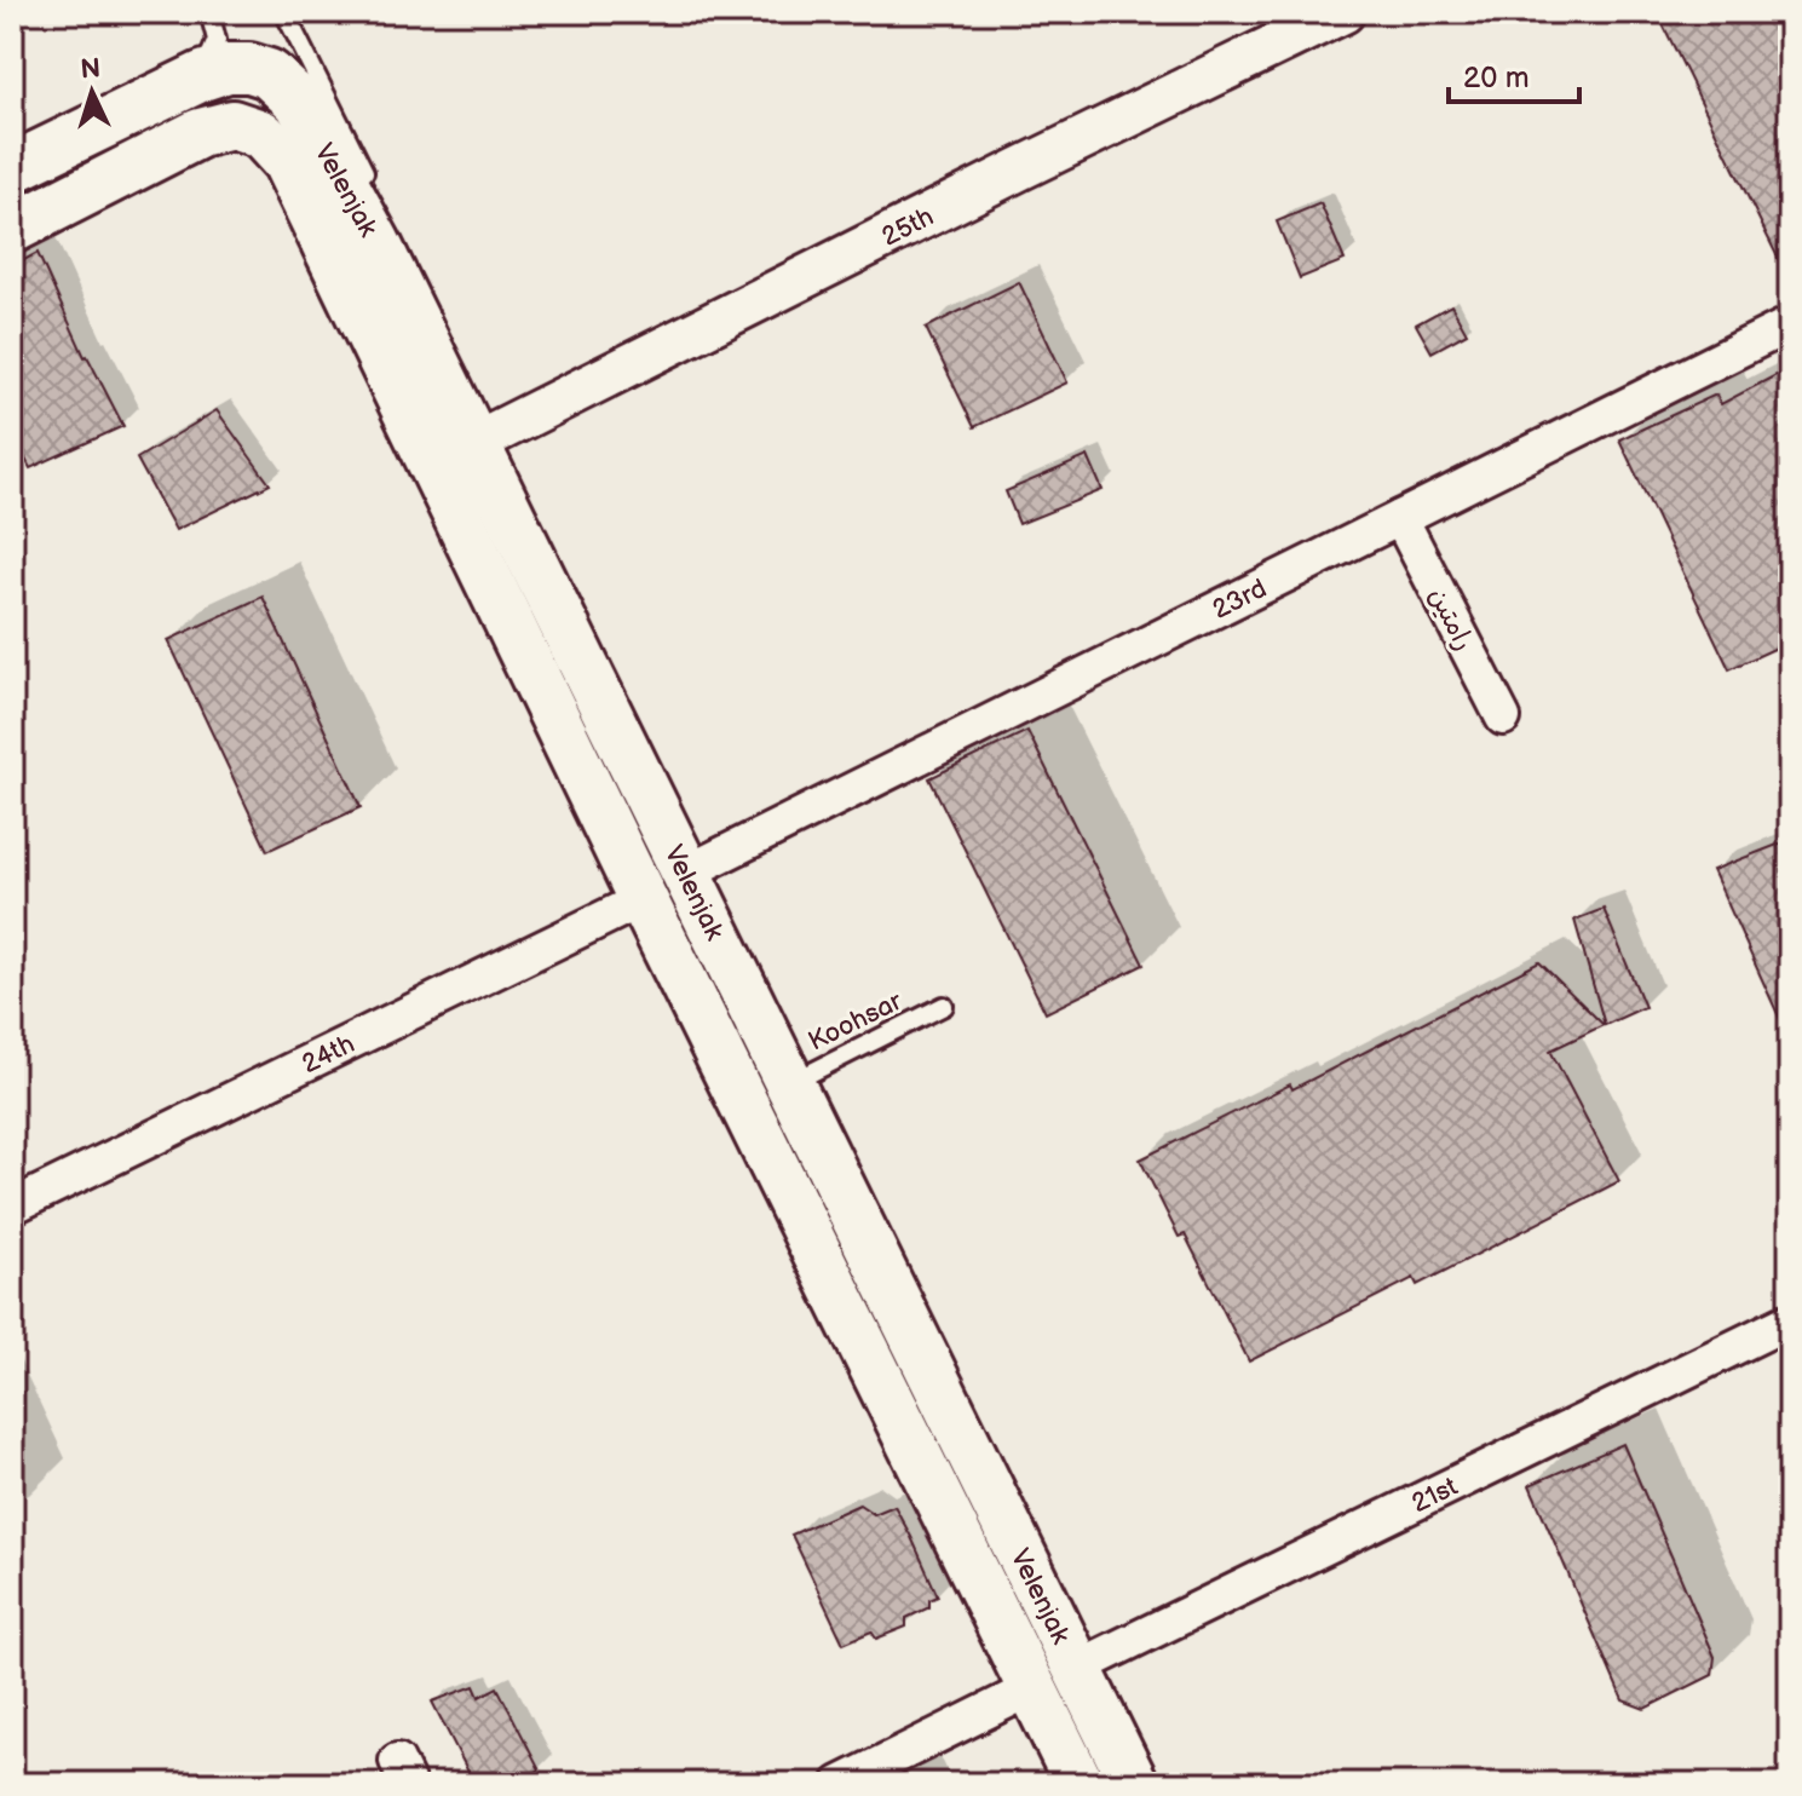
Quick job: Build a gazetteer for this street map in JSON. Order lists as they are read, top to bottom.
{
  "streets": {
    "main road": ["Velenjak"],
    "street": [
      "25th",
      "23rd",
      "رامتین",
      "24th",
      "21st"
    ],
    "lane": ["Koohsar"]
  },
  "crossings": [
    ["Velenjak", "25th"],
    ["Velenjak", "23rd"],
    ["Velenjak", "Koohsar"],
    ["Velenjak", "24th"],
    ["Velenjak", "21st"],
    ["23rd", "رامتین"]
  ],
  "scale_bar": "20 m",
  "north": "top"
}
